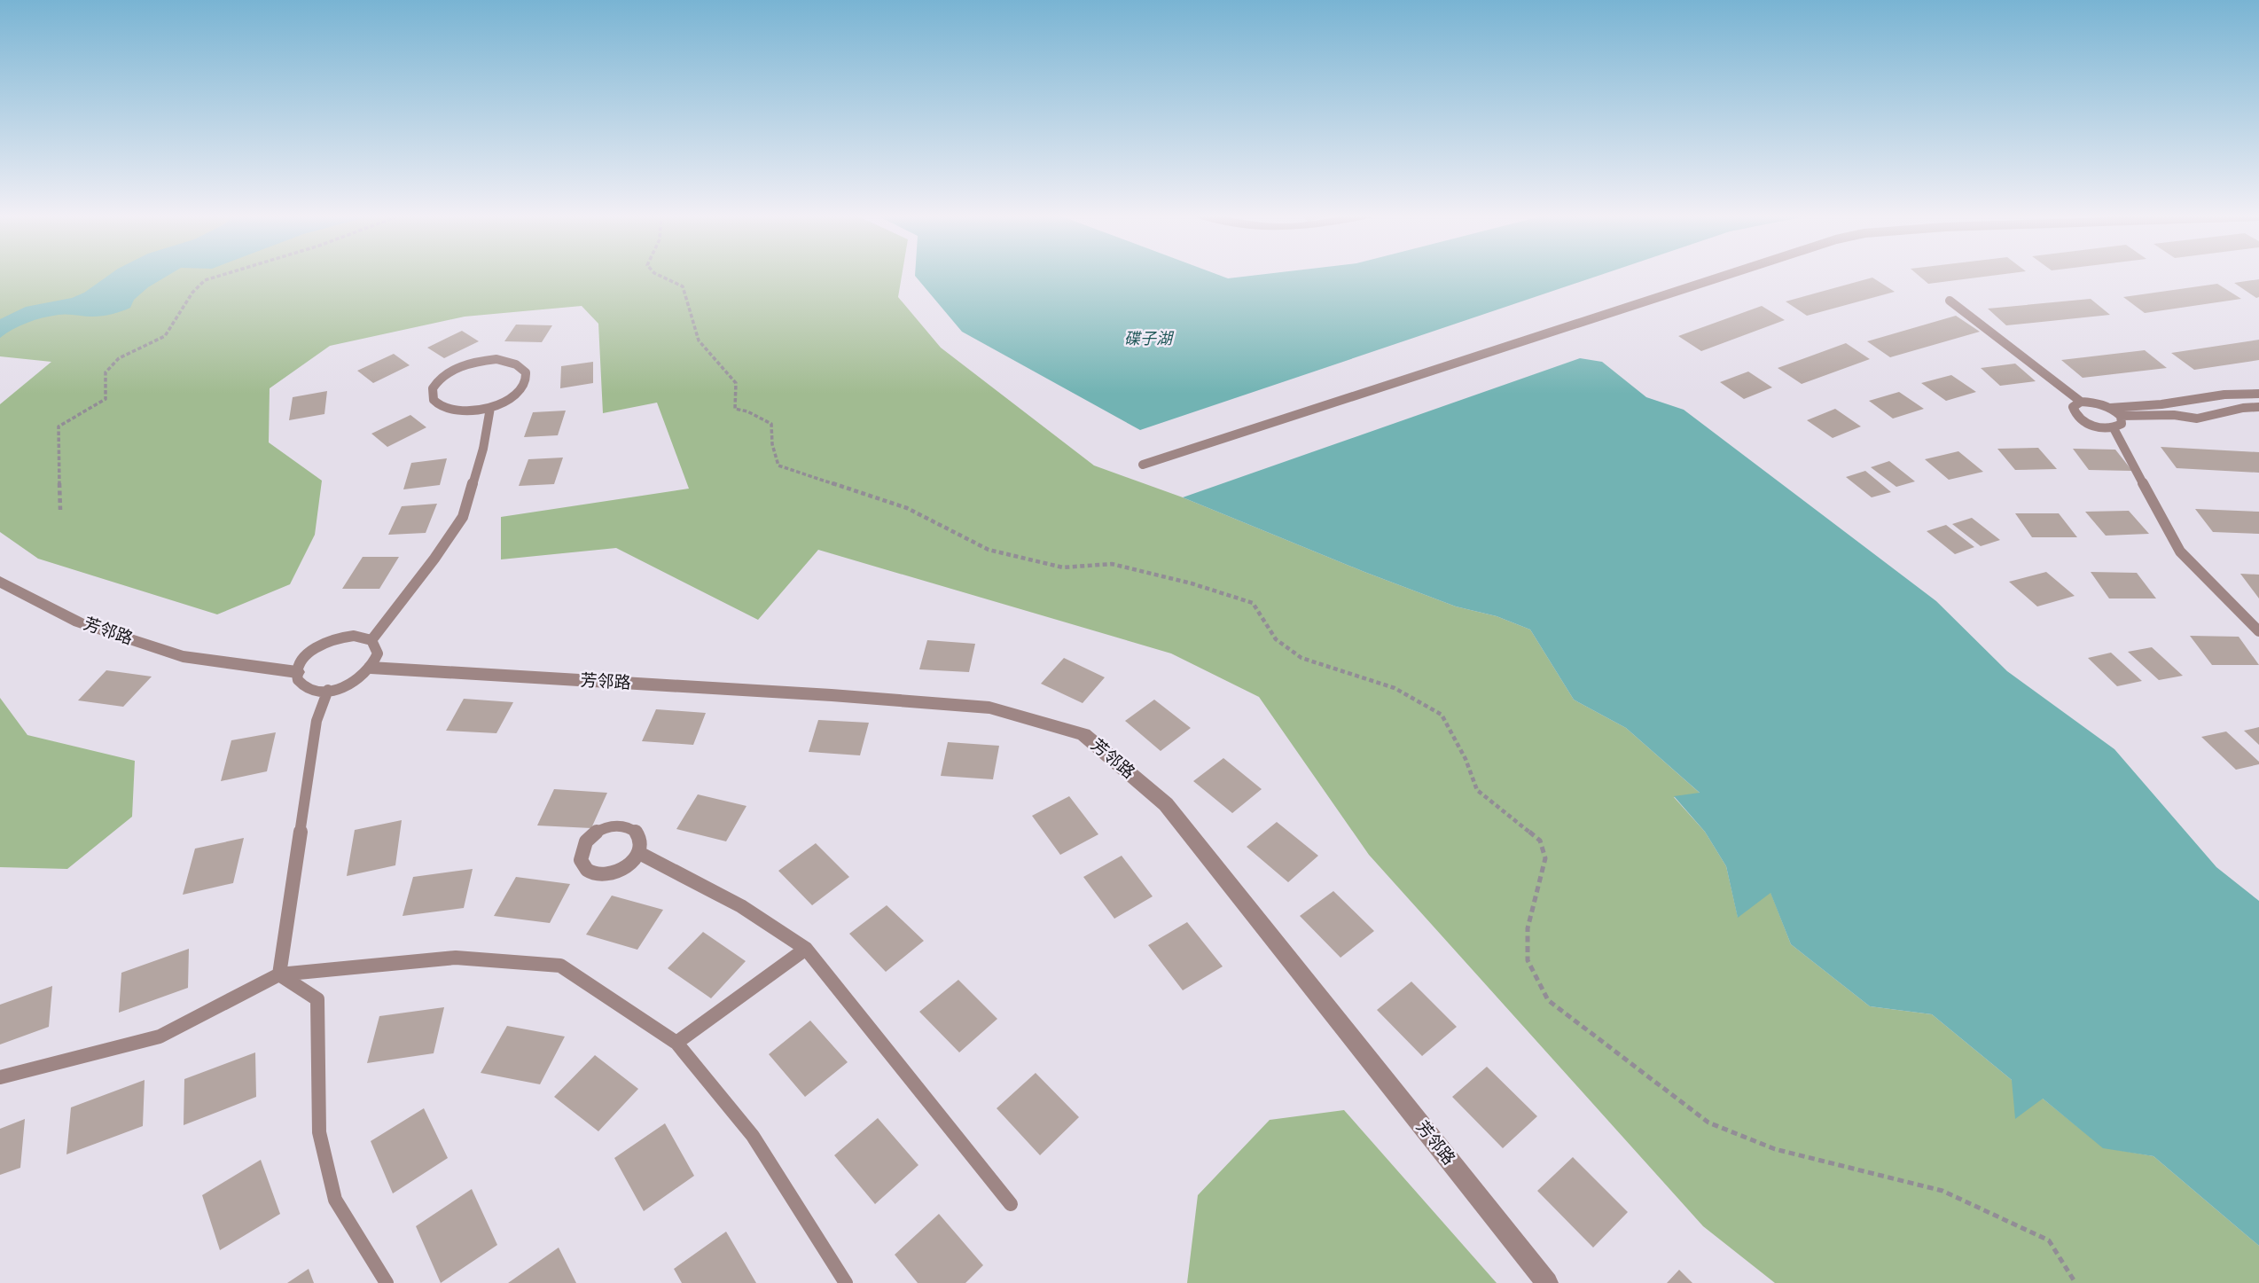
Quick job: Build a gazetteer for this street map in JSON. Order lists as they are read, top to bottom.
{
  "streets": {
    "street": ["芳邻路"]
  },
  "water": ["碟子湖"]
}
